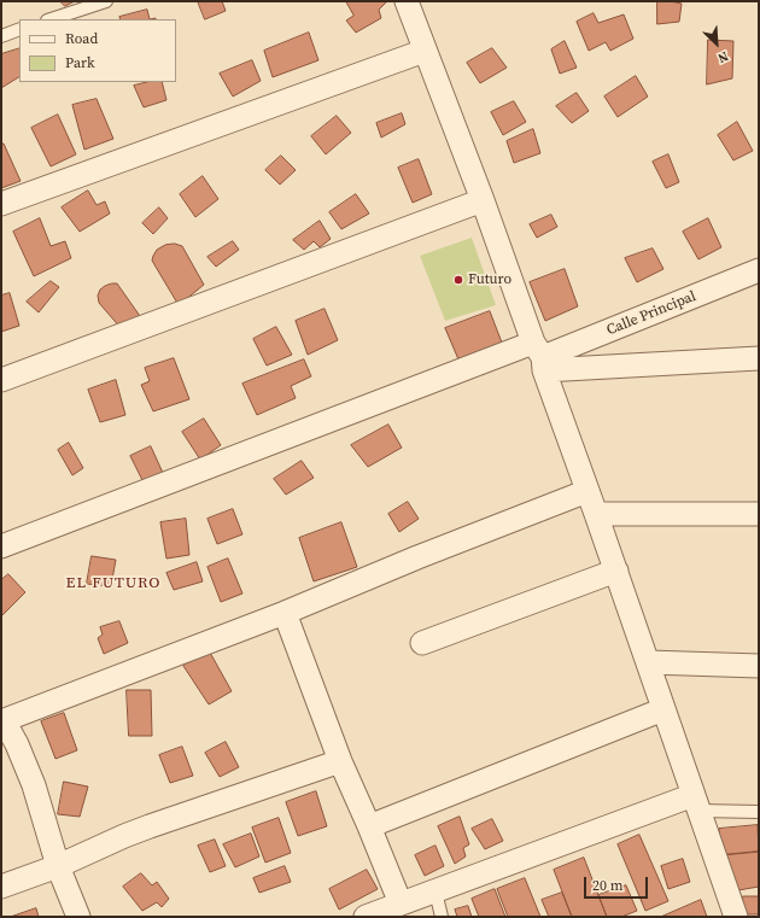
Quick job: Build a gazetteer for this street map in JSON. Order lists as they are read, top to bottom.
{
  "streets": {
    "street": ["Calle Principal"]
  },
  "districts": ["EL FUTURO"],
  "places": ["Futuro"],
  "legend": ["Road", "Park"],
  "scale_bar": "20 m",
  "north": "bottom right"
}
